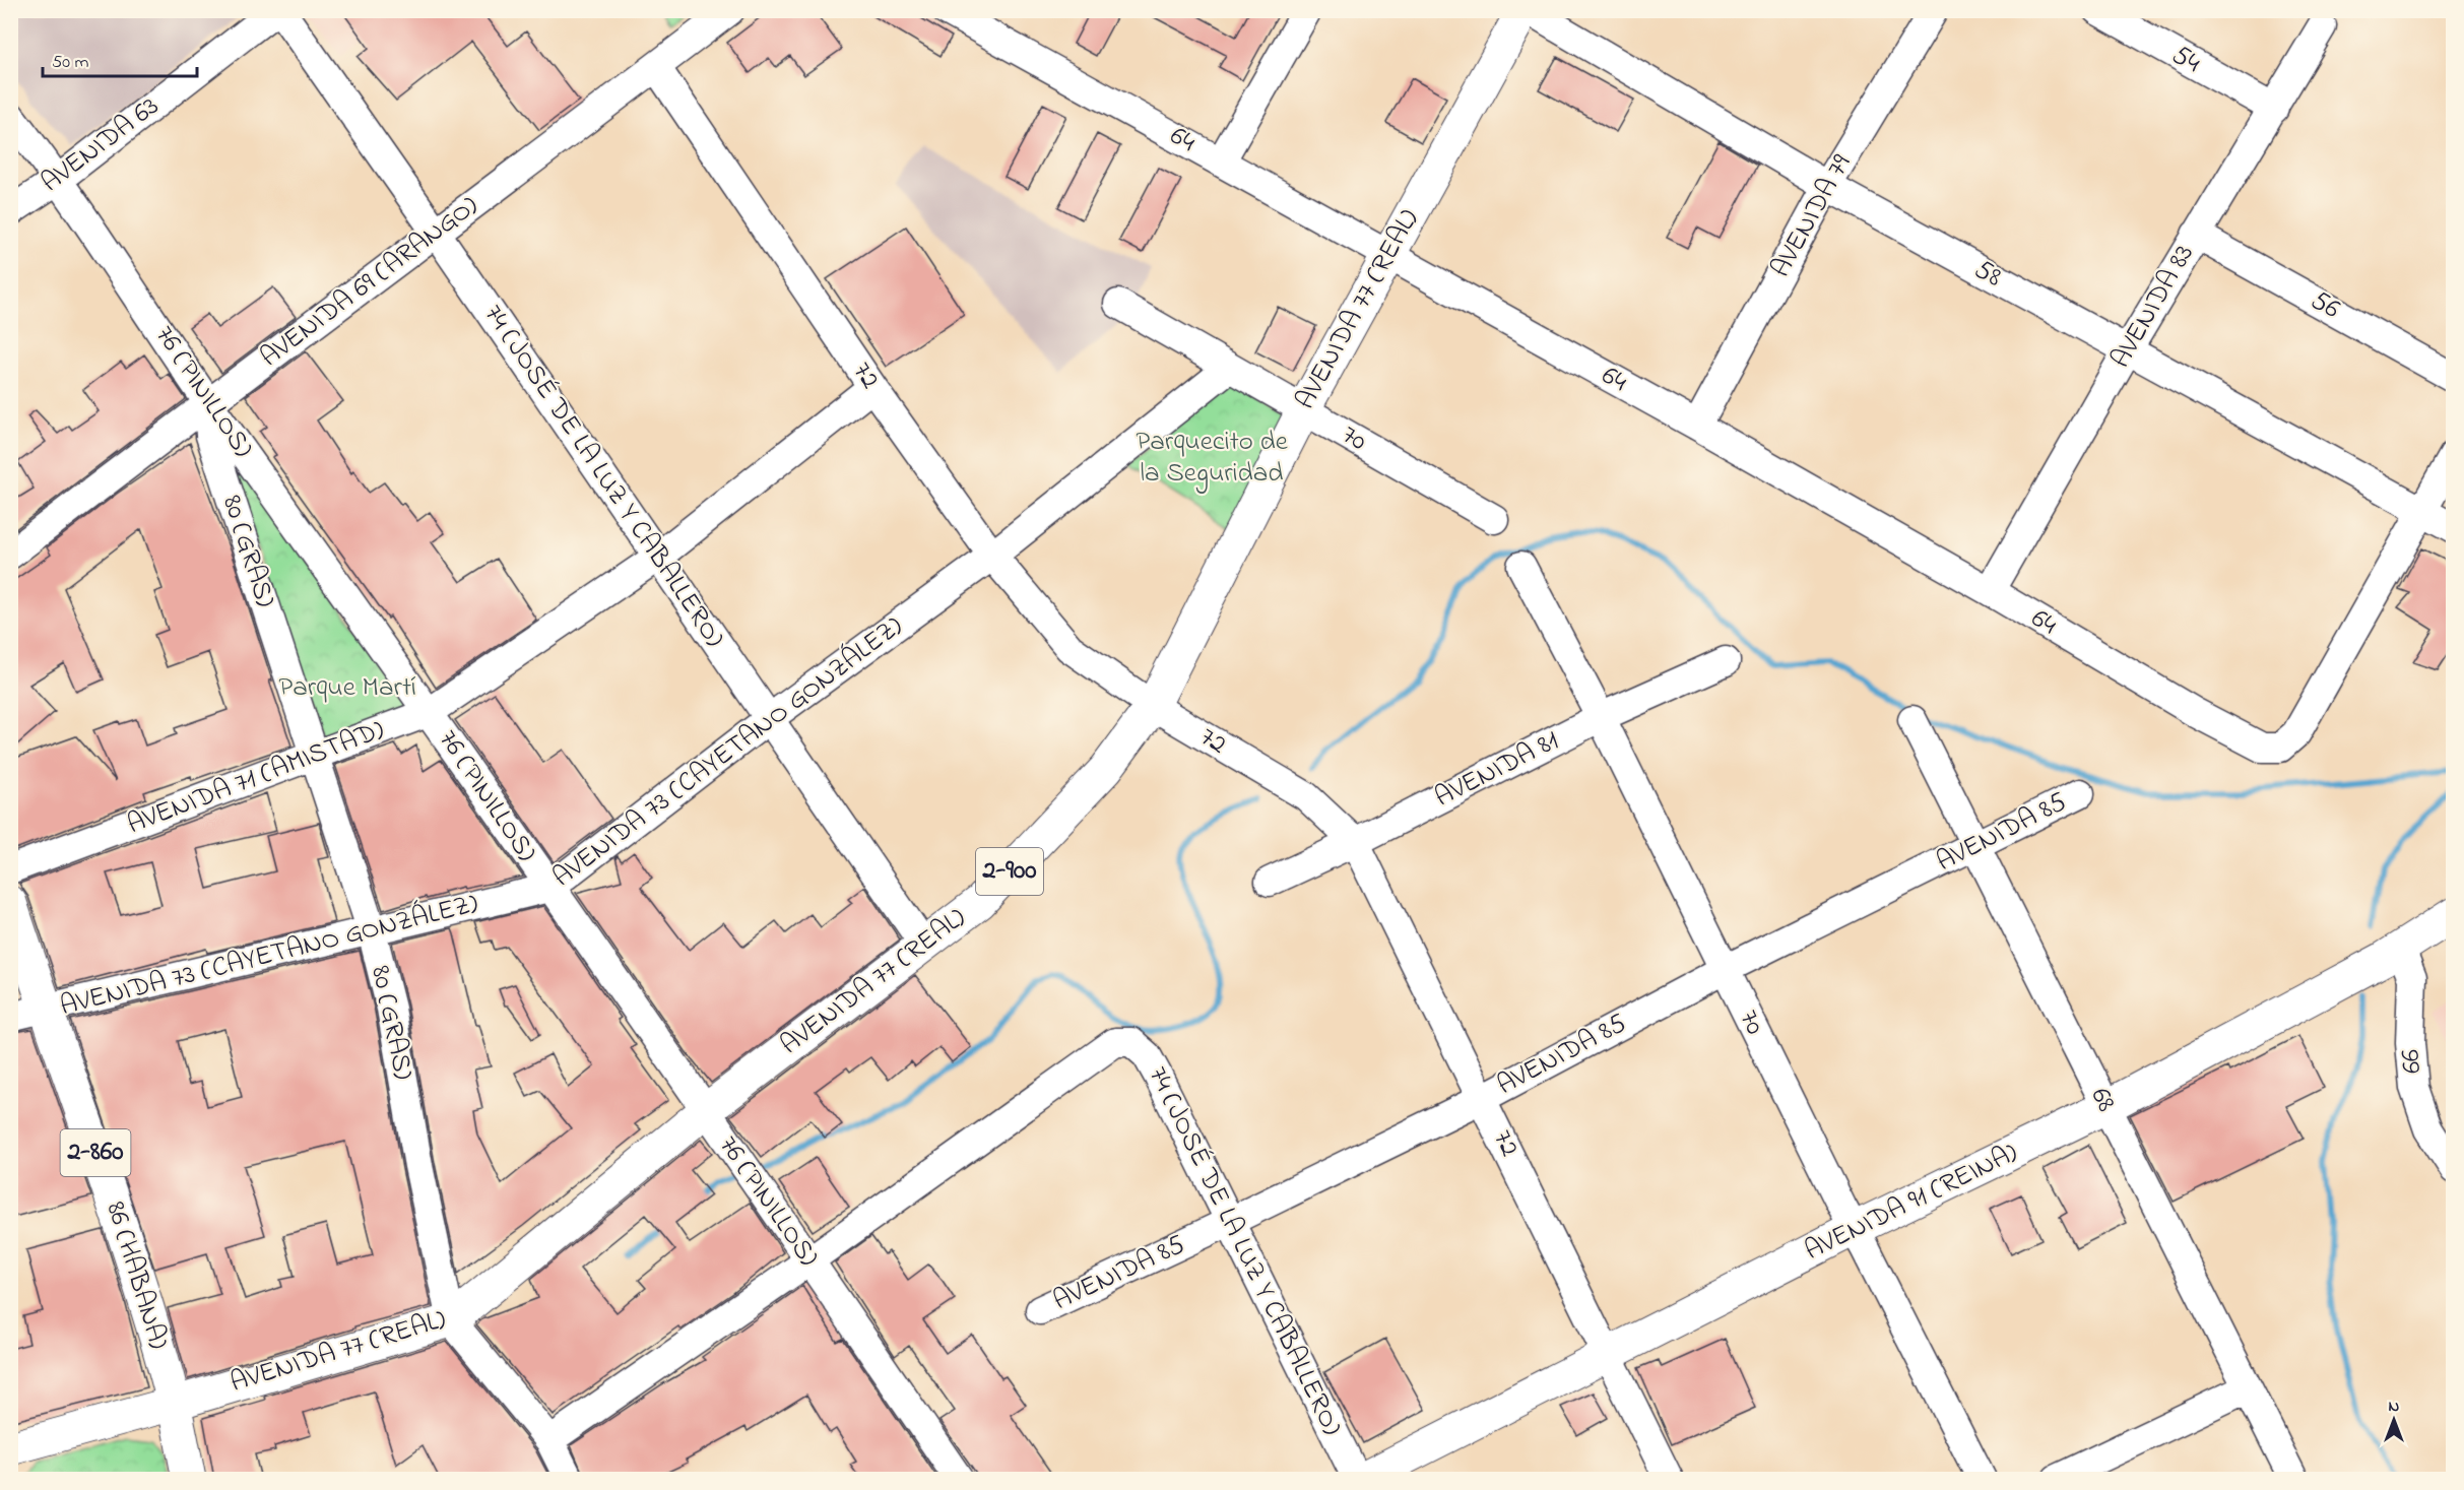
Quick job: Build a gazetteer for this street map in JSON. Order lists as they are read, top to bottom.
{
  "streets": {
    "main road": [
      "AVENIDA 77 (REAL)",
      "2-900",
      "2-860",
      "AVENIDA 91 (REINA)",
      "86 (HABANA)"
    ],
    "street": [
      "54",
      "64",
      "AVENIDA 63",
      "AVENIDA 79",
      "58",
      "AVENIDA 69 (ARANGO)",
      "56",
      "AVENIDA 83",
      "72",
      "76 (PINILLOS)",
      "70",
      "74 (JOSÉ DE LA LUZ Y CABALLERO)",
      "80 (GRAS)",
      "AVENIDA 73 (CAYETANO GONZÁLEZ)",
      "AVENIDA 81",
      "AVENIDA 71 (AMISTAD)",
      "AVENIDA 85",
      "66",
      "68"
    ]
  },
  "crossings": [
    ["54", "AVENIDA 83"],
    ["64", "AVENIDA 79"],
    ["64", "58"],
    ["64", "AVENIDA 83"],
    ["64", "AVENIDA 77 (REAL)"],
    ["AVENIDA 63", "76 (PINILLOS)"],
    ["AVENIDA 63", "74 (JOSÉ DE LA LUZ Y CABALLERO)"],
    ["AVENIDA 79", "58"],
    ["58", "AVENIDA 83"],
    ["AVENIDA 69 (ARANGO)", "72"],
    ["AVENIDA 69 (ARANGO)", "76 (PINILLOS)"],
    ["AVENIDA 69 (ARANGO)", "74 (JOSÉ DE LA LUZ Y CABALLERO)"],
    ["AVENIDA 69 (ARANGO)", "80 (GRAS)"],
    ["56", "AVENIDA 83"],
    ["AVENIDA 77 (REAL)", "72"],
    ["AVENIDA 77 (REAL)", "76 (PINILLOS)"],
    ["AVENIDA 77 (REAL)", "70"],
    ["AVENIDA 77 (REAL)", "74 (JOSÉ DE LA LUZ Y CABALLERO)"],
    ["AVENIDA 77 (REAL)", "80 (GRAS)"],
    ["AVENIDA 77 (REAL)", "86 (HABANA)"],
    ["72", "AVENIDA 73 (CAYETANO GONZÁLEZ)"],
    ["72", "AVENIDA 81"],
    ["72", "AVENIDA 71 (AMISTAD)"],
    ["72", "AVENIDA 85"],
    ["72", "AVENIDA 91 (REINA)"],
    ["76 (PINILLOS)", "74 (JOSÉ DE LA LUZ Y CABALLERO)"],
    ["76 (PINILLOS)", "80 (GRAS)"],
    ["76 (PINILLOS)", "AVENIDA 73 (CAYETANO GONZÁLEZ)"],
    ["76 (PINILLOS)", "AVENIDA 71 (AMISTAD)"],
    ["70", "AVENIDA 73 (CAYETANO GONZÁLEZ)"],
    ["70", "AVENIDA 81"],
    ["70", "AVENIDA 85"],
    ["70", "AVENIDA 91 (REINA)"],
    ["74 (JOSÉ DE LA LUZ Y CABALLERO)", "AVENIDA 73 (CAYETANO GONZÁLEZ)"],
    ["74 (JOSÉ DE LA LUZ Y CABALLERO)", "AVENIDA 71 (AMISTAD)"],
    ["74 (JOSÉ DE LA LUZ Y CABALLERO)", "AVENIDA 85"],
    ["80 (GRAS)", "AVENIDA 73 (CAYETANO GONZÁLEZ)"],
    ["80 (GRAS)", "AVENIDA 71 (AMISTAD)"],
    ["AVENIDA 73 (CAYETANO GONZÁLEZ)", "86 (HABANA)"],
    ["AVENIDA 85", "68"],
    ["66", "AVENIDA 91 (REINA)"],
    ["68", "AVENIDA 91 (REINA)"]
  ],
  "parks": ["Parquecito de la Seguridad", "Parque Martí"],
  "scale_bar": "50 m",
  "north": "top"
}
